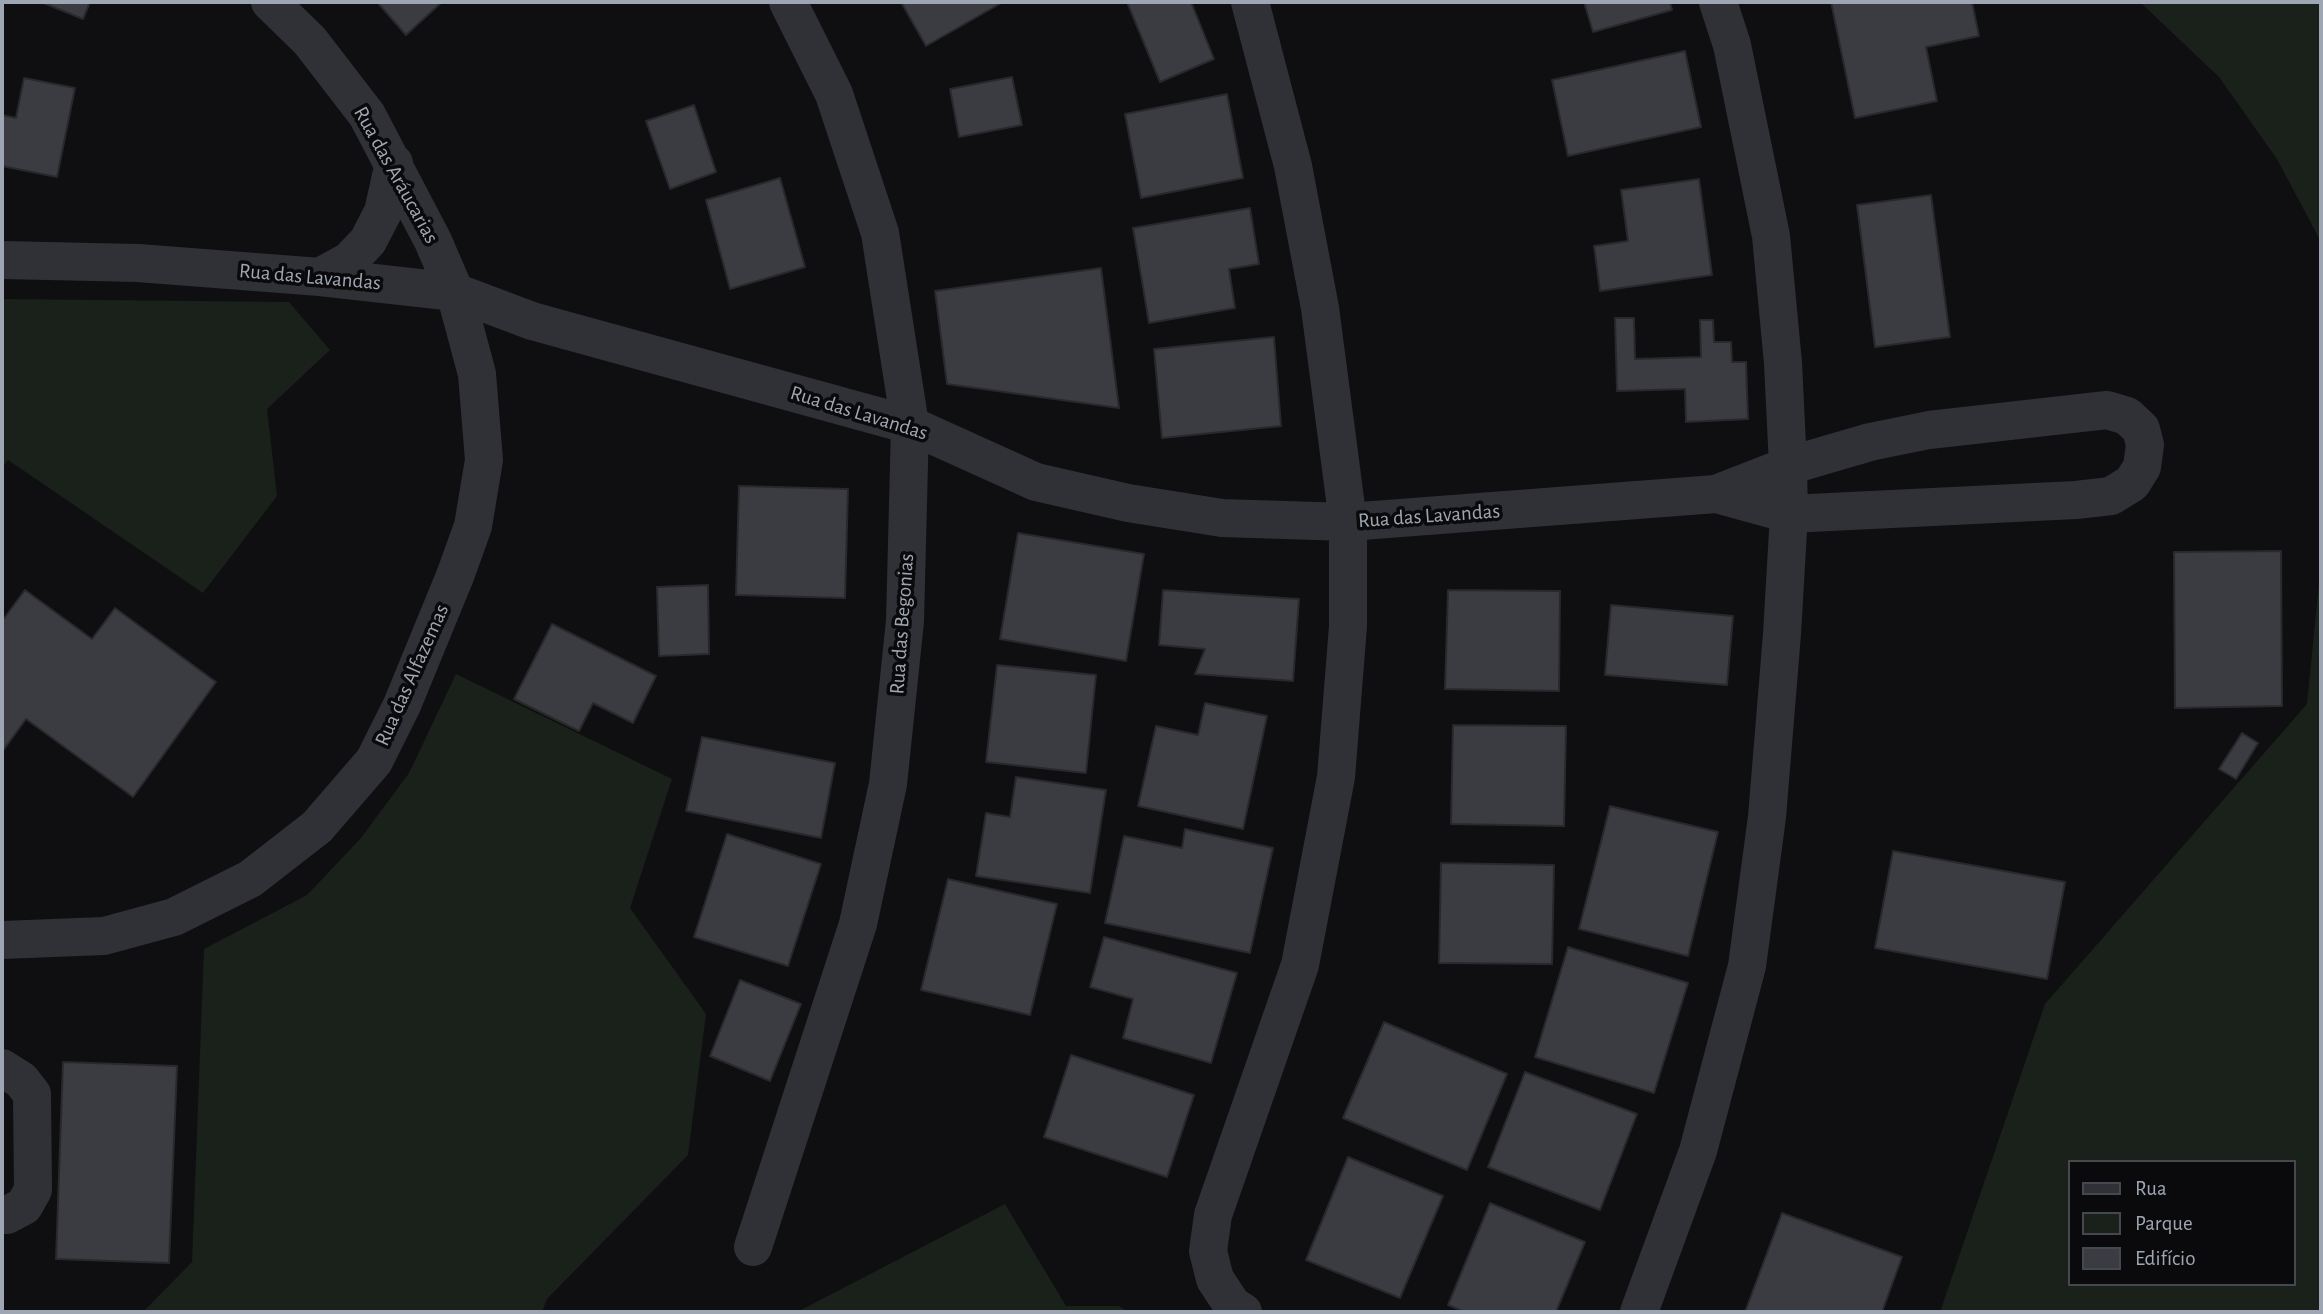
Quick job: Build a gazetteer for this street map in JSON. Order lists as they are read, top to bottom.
{
  "streets": {
    "street": [
      "Rua das Aráucarias",
      "Rua das Lavandas",
      "Rua das Begonias",
      "Rua das Alfazemas"
    ]
  },
  "crossings": [
    ["Rua das Aráucarias", "Rua das Lavandas"],
    ["Rua das Aráucarias", "Rua das Alfazemas"],
    ["Rua das Lavandas", "Rua das Begonias"],
    ["Rua das Lavandas", "Rua das Alfazemas"]
  ],
  "legend": ["Rua", "Parque", "Edifício"]
}
